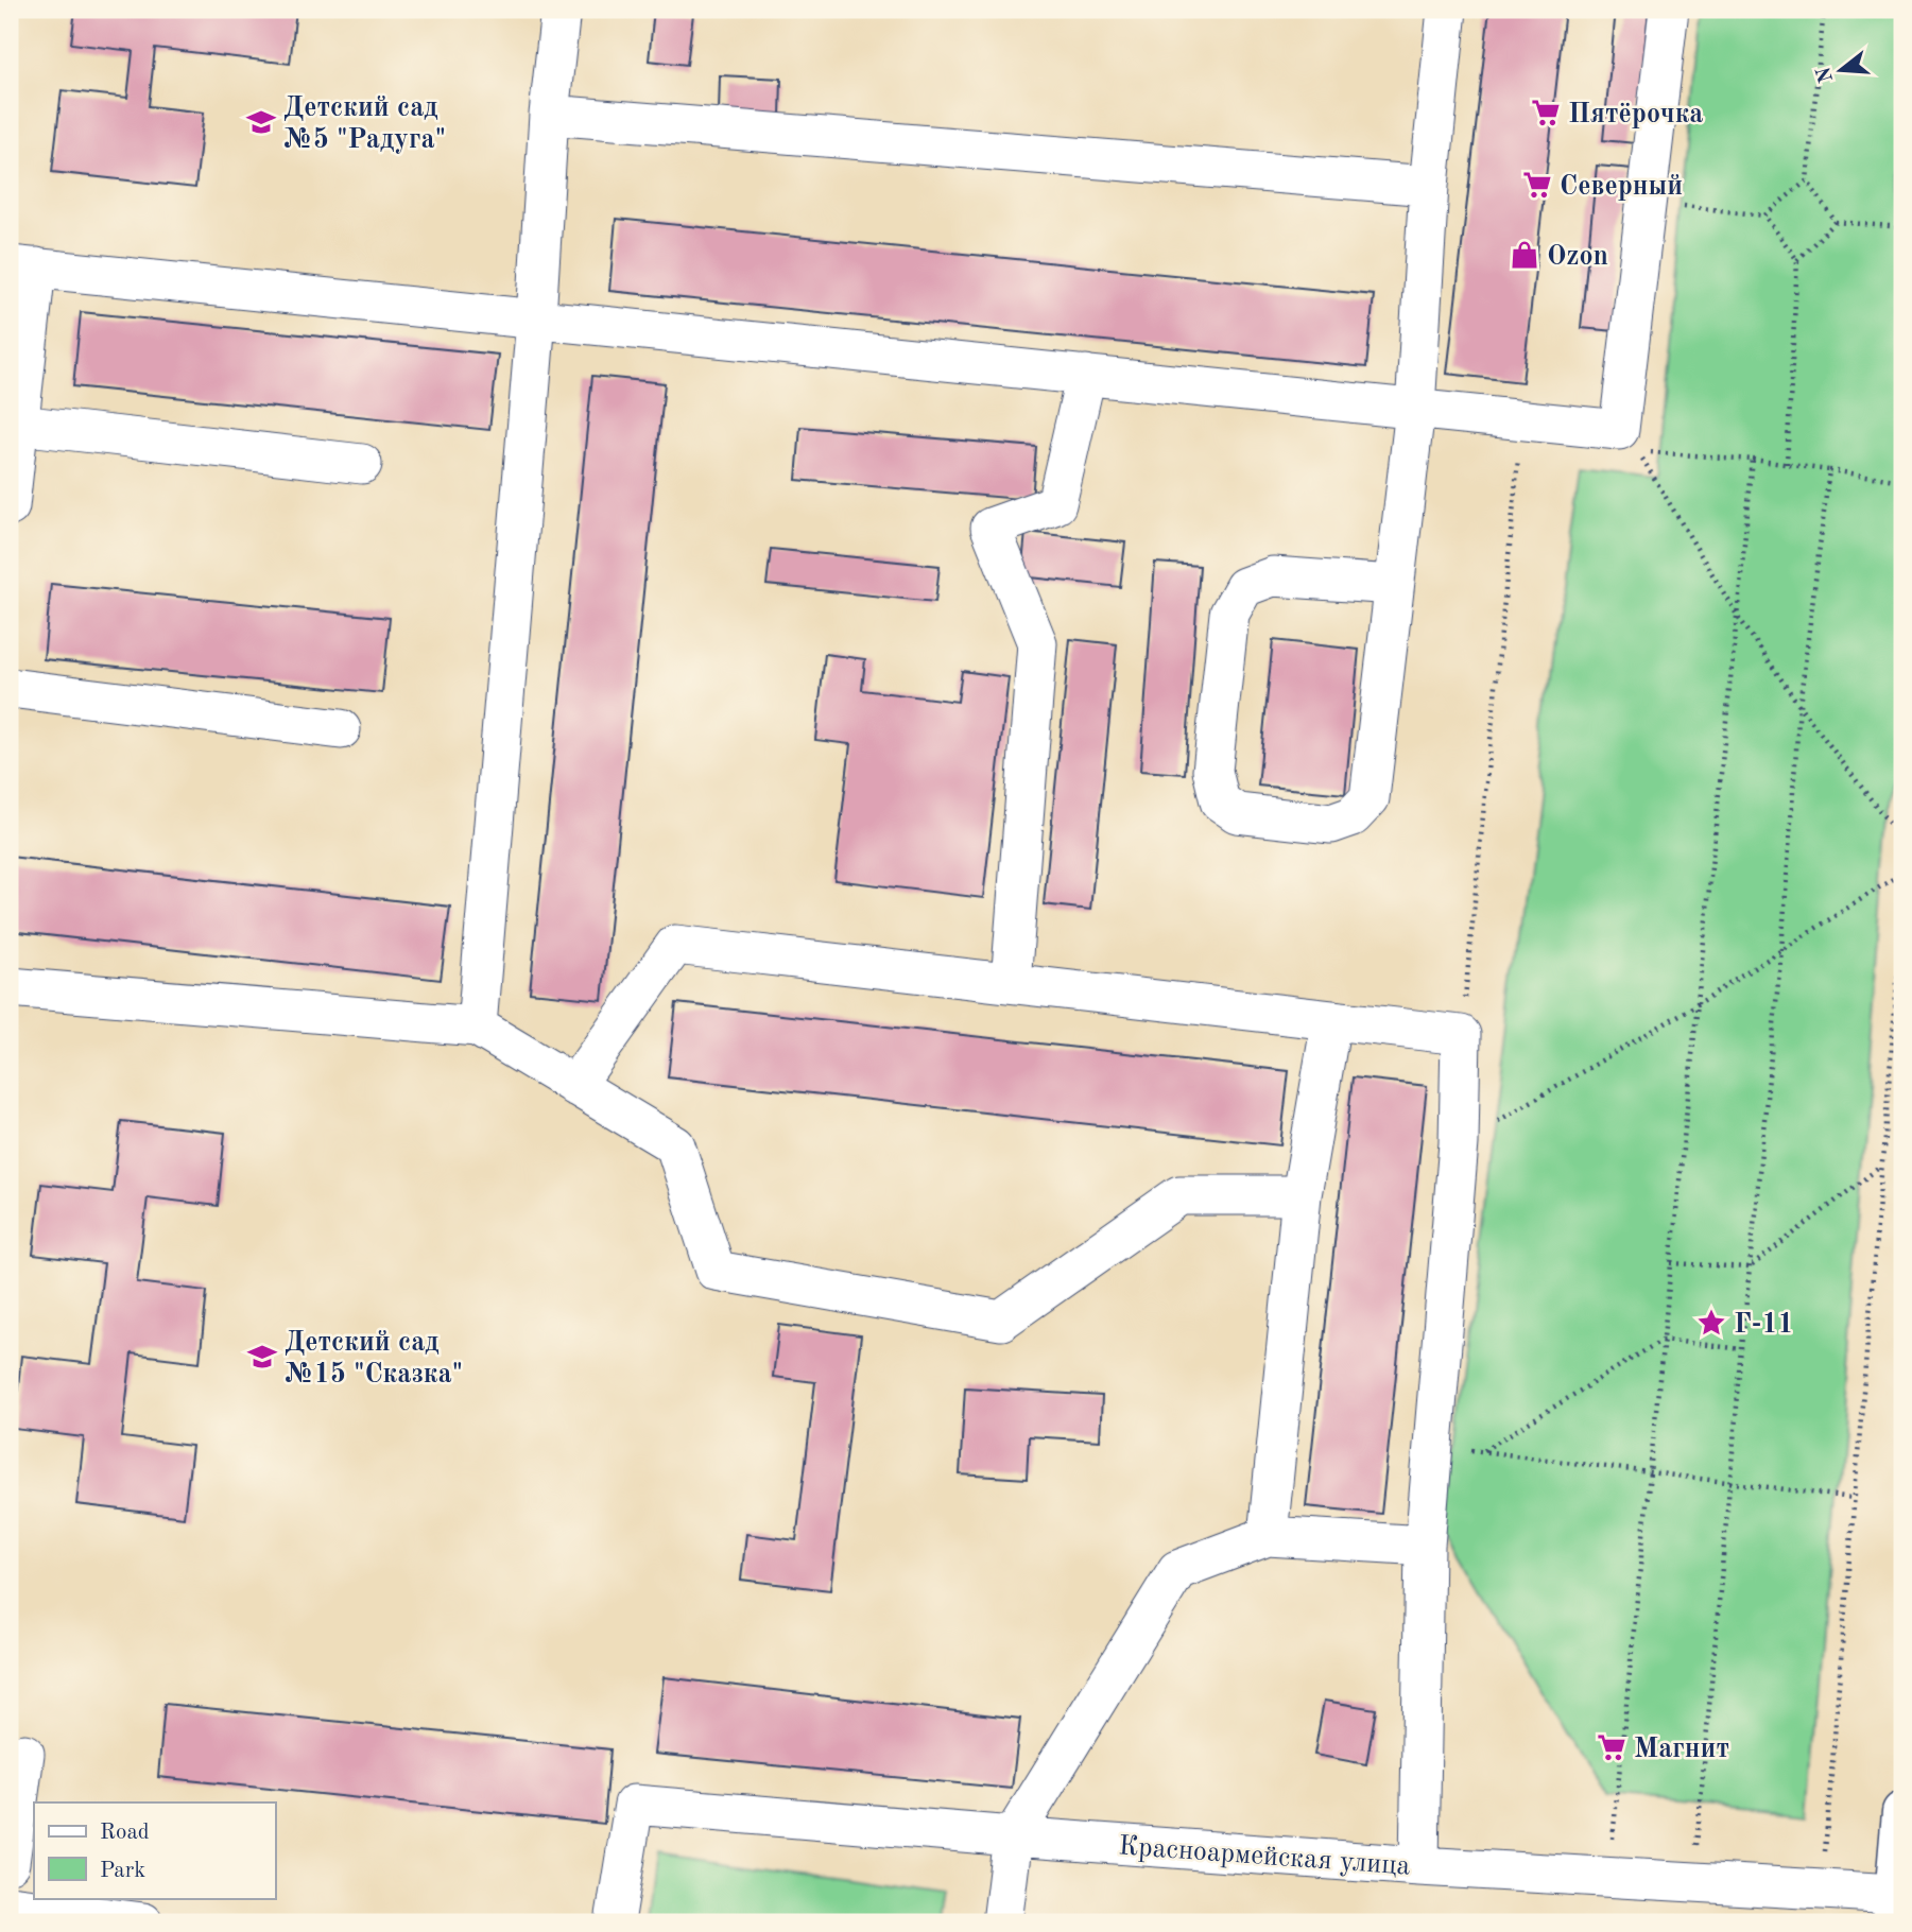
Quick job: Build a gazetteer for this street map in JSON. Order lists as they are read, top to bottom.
{
  "streets": {
    "lane": ["Красноармейская улица"]
  },
  "places": {
    "supermarket": ["Пятёрочка", "Северный", "Магнит"],
    "school or university": ["Детский сад №5 \"Радуга\"", "Детский сад №15 \"Сказка\""],
    "shop": ["Ozon"],
    "place": ["Г-11"]
  },
  "legend": ["Road", "Park"],
  "north": "left"
}
